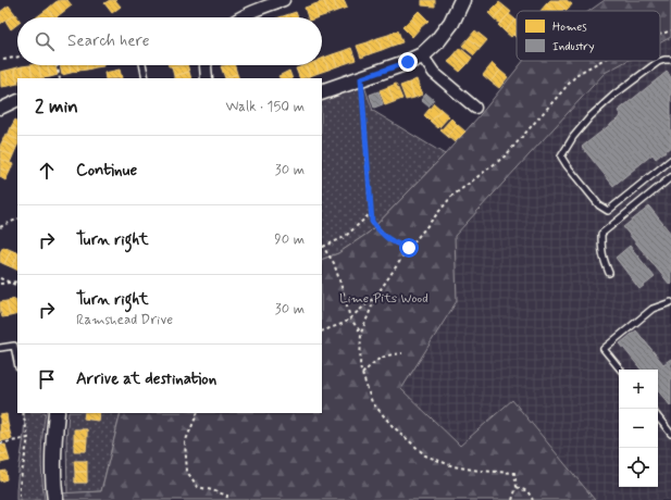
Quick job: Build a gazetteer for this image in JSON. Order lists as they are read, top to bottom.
{
  "parks": ["Lime Pits Wood"],
  "legend": ["Homes", "Industry"],
  "page": {
    "search": "Search here",
    "heading": ["2 min", "Walk · 150 m"],
    "list": [
      ["Continue", "30 m"],
      ["Turn right", "90 m"],
      ["Turn right", "Ramshead Drive", "30 m"],
      "Arrive at destination"
    ],
    "map_buttons": ["+", "−"]
  }
}
